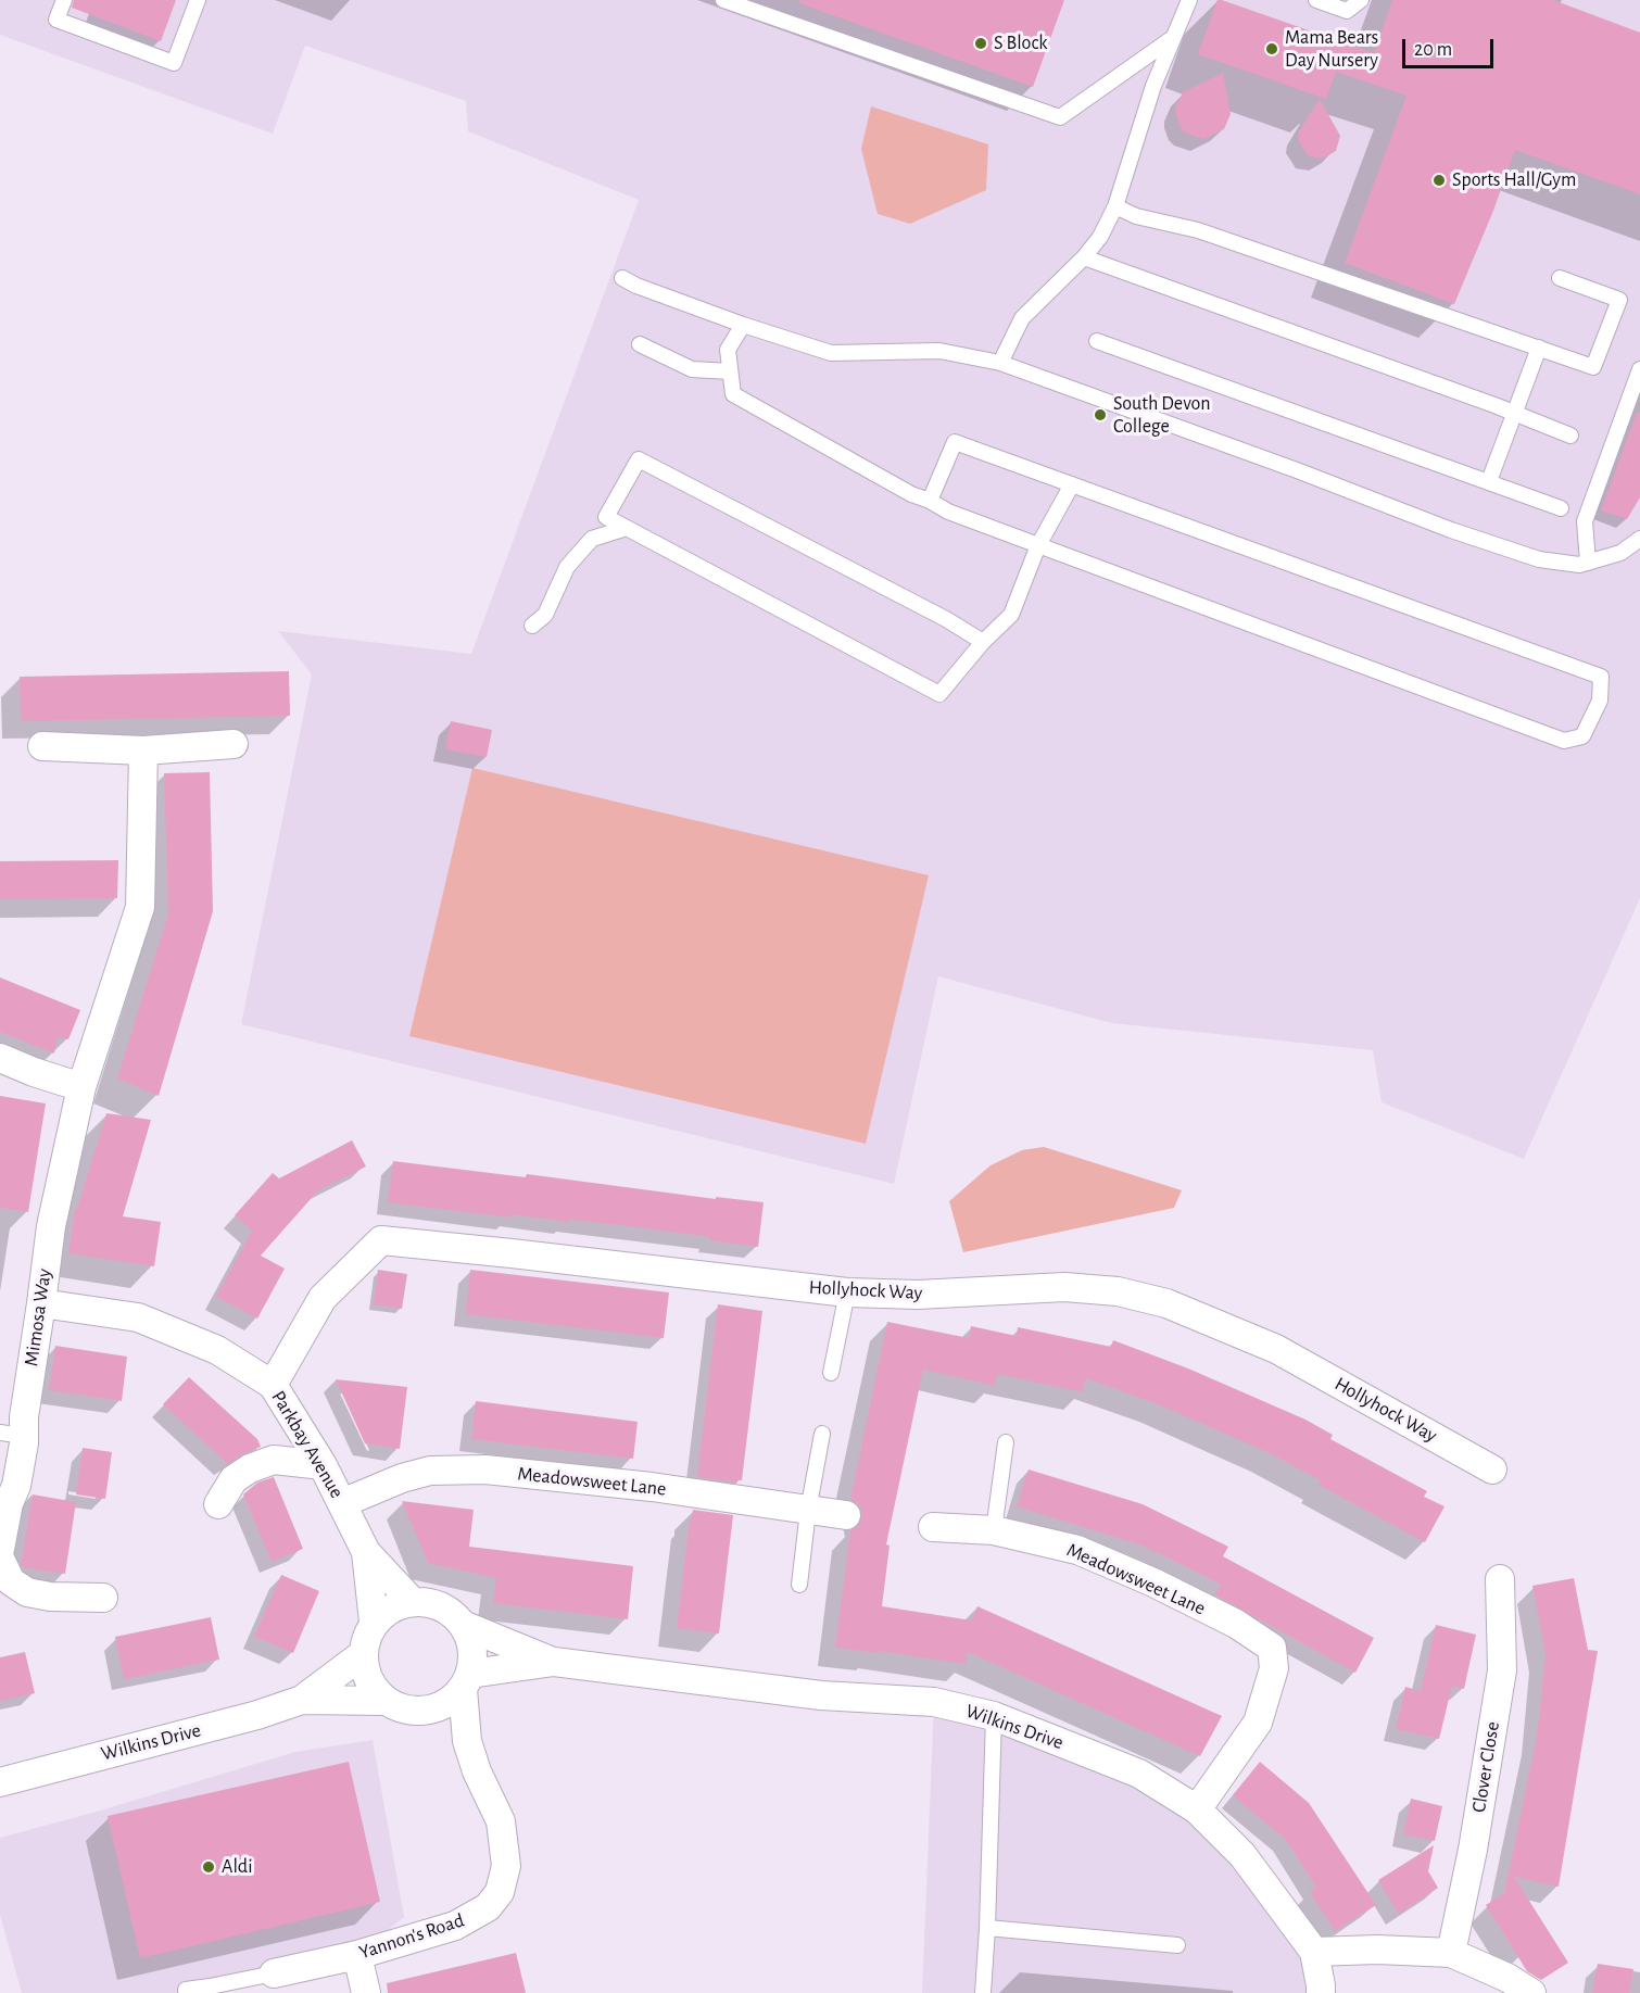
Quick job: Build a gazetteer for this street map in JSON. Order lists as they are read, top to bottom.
{
  "streets": {
    "street": [
      "Hollyhock Way",
      "Mimosa Way",
      "Parkbay Avenue",
      "Meadowsweet Lane",
      "Wilkins Drive",
      "Clover Close",
      "Yannon's Road"
    ]
  },
  "crossings": [
    ["Hollyhock Way", "Parkbay Avenue"],
    ["Mimosa Way", "Parkbay Avenue"],
    ["Parkbay Avenue", "Meadowsweet Lane"],
    ["Parkbay Avenue", "Wilkins Drive"],
    ["Parkbay Avenue", "Yannon's Road"],
    ["Meadowsweet Lane", "Wilkins Drive"],
    ["Wilkins Drive", "Yannon's Road"]
  ],
  "places": [
    "S Block",
    "Mama Bears Day Nursery",
    "Sports Hall/Gym",
    "South Devon College",
    "Aldi"
  ],
  "scale_bar": "20 m"
}
